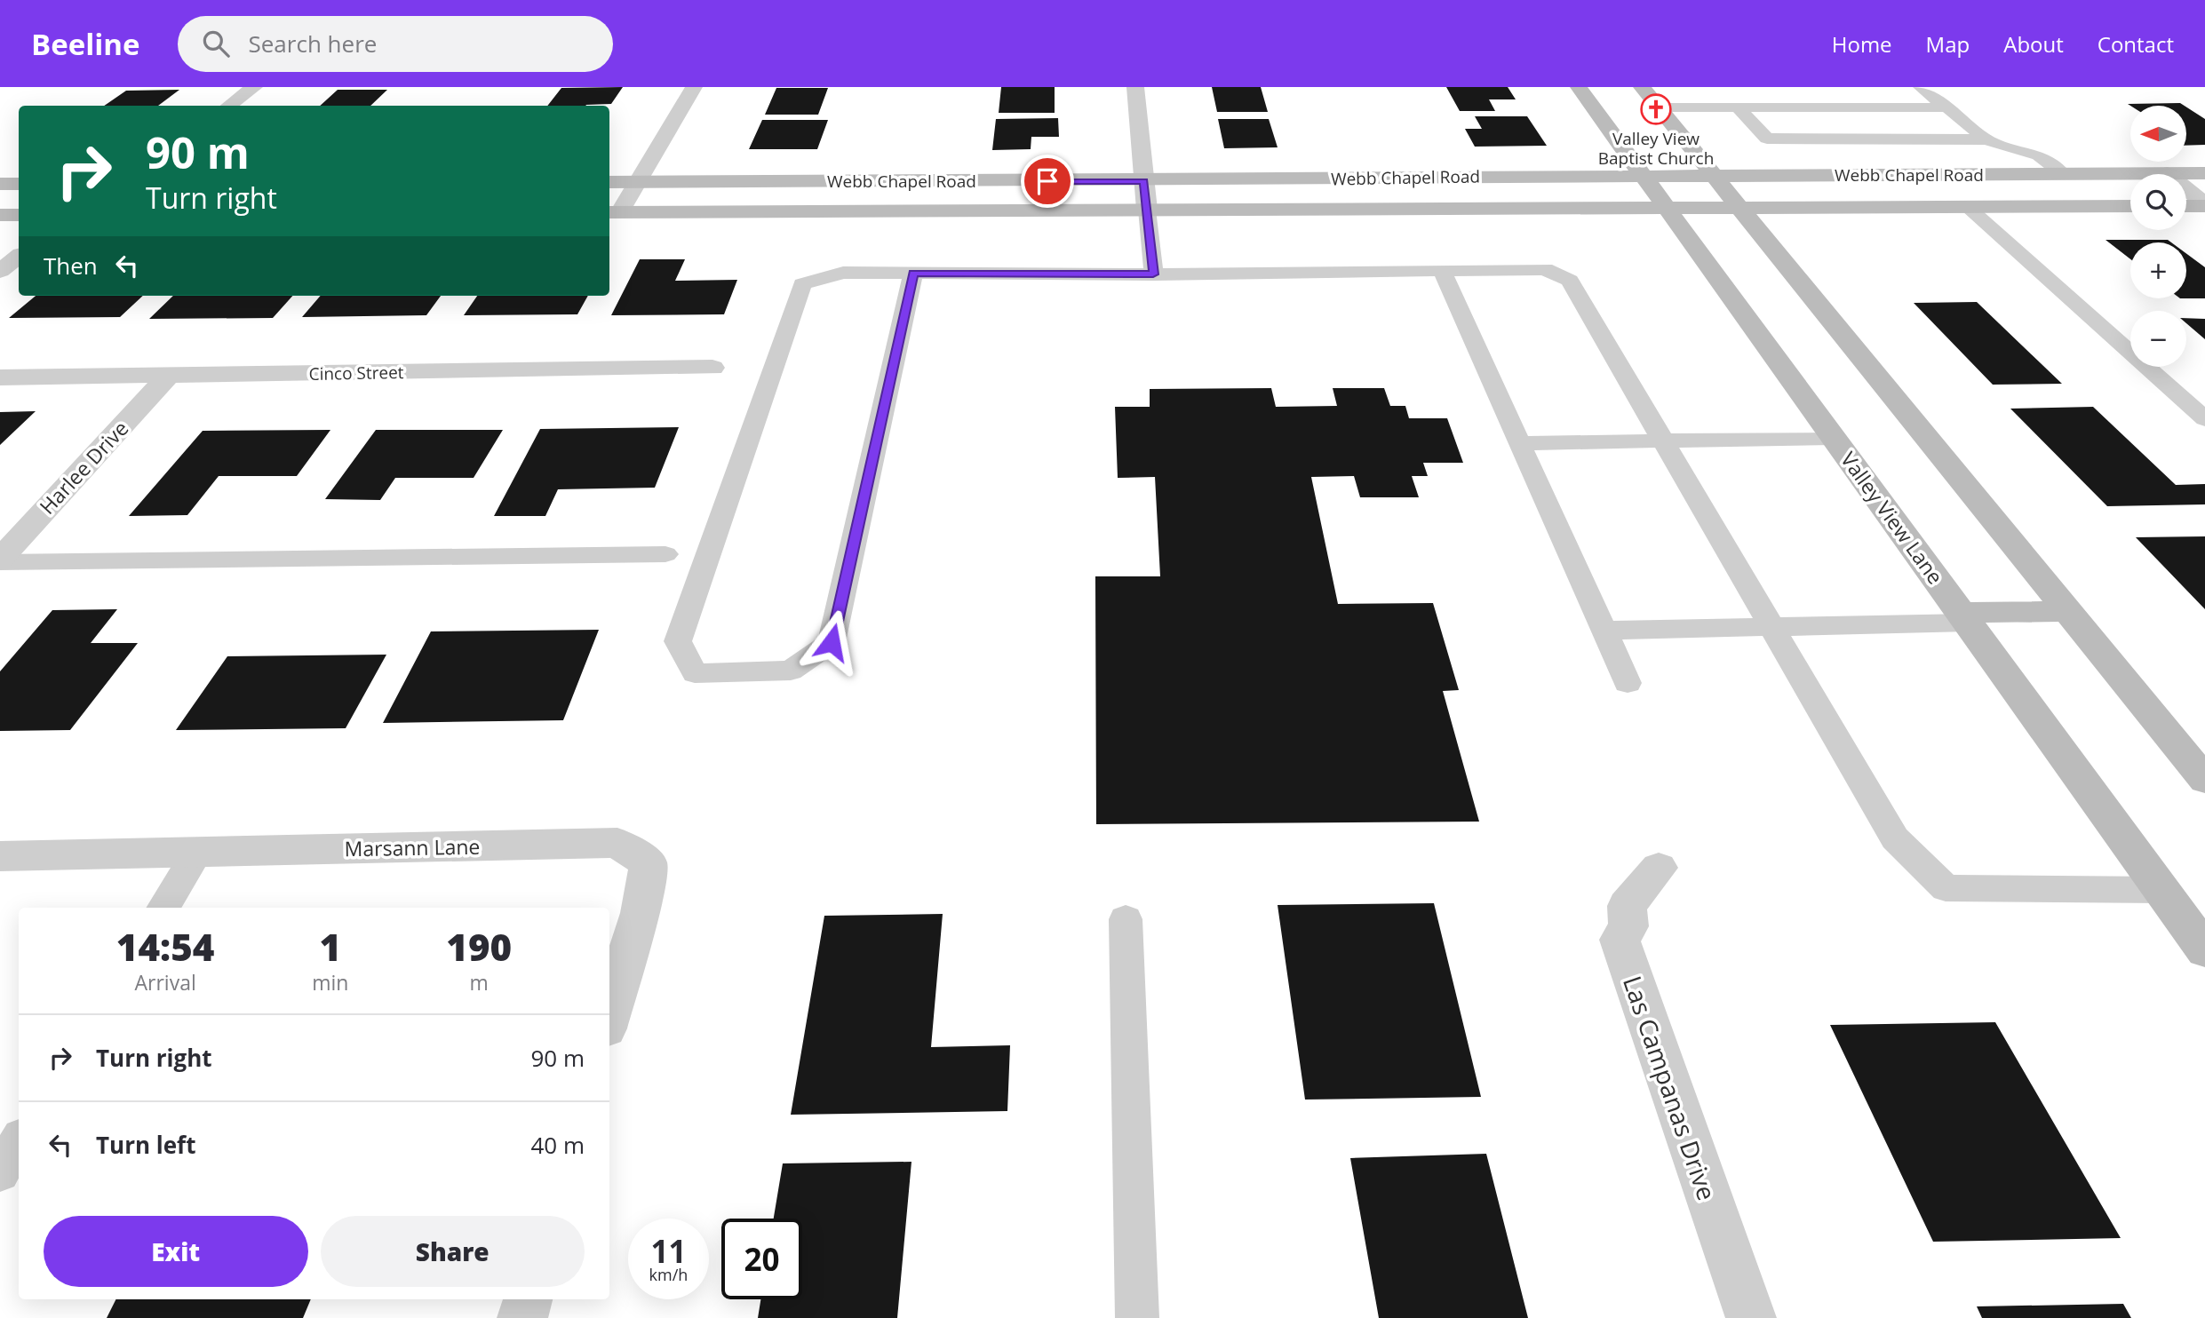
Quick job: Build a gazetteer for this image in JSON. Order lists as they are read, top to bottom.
{
  "streets": {
    "main road": ["Webb Chapel Road", "Valley View Lane"],
    "street": [
      "Cinco Street",
      "Harlee Drive",
      "Marsann Lane",
      "Las Campanas Drive"
    ]
  },
  "crossings": [
    ["Webb Chapel Road", "Valley View Lane"],
    ["Cinco Street", "Harlee Drive"]
  ],
  "places": {
    "church": ["Valley View Baptist Church"]
  },
  "north": "left",
  "page": {
    "header": "Beeline",
    "search": "Search here",
    "nav": [
      "Home",
      "Map",
      "About",
      "Contact"
    ],
    "map_buttons": ["+", "−"],
    "turn": ["90 m", "Turn right"],
    "then": "Then",
    "eta": [
      "14:54",
      "Arrival",
      "1",
      "min",
      "190",
      "m"
    ],
    "list": [
      {
        "name": "Turn right",
        "value": "90 m"
      },
      {
        "name": "Turn left",
        "value": "40 m"
      }
    ],
    "buttons": ["Exit", "Share"],
    "speed": "11 km/h",
    "limit": "20"
  }
}
